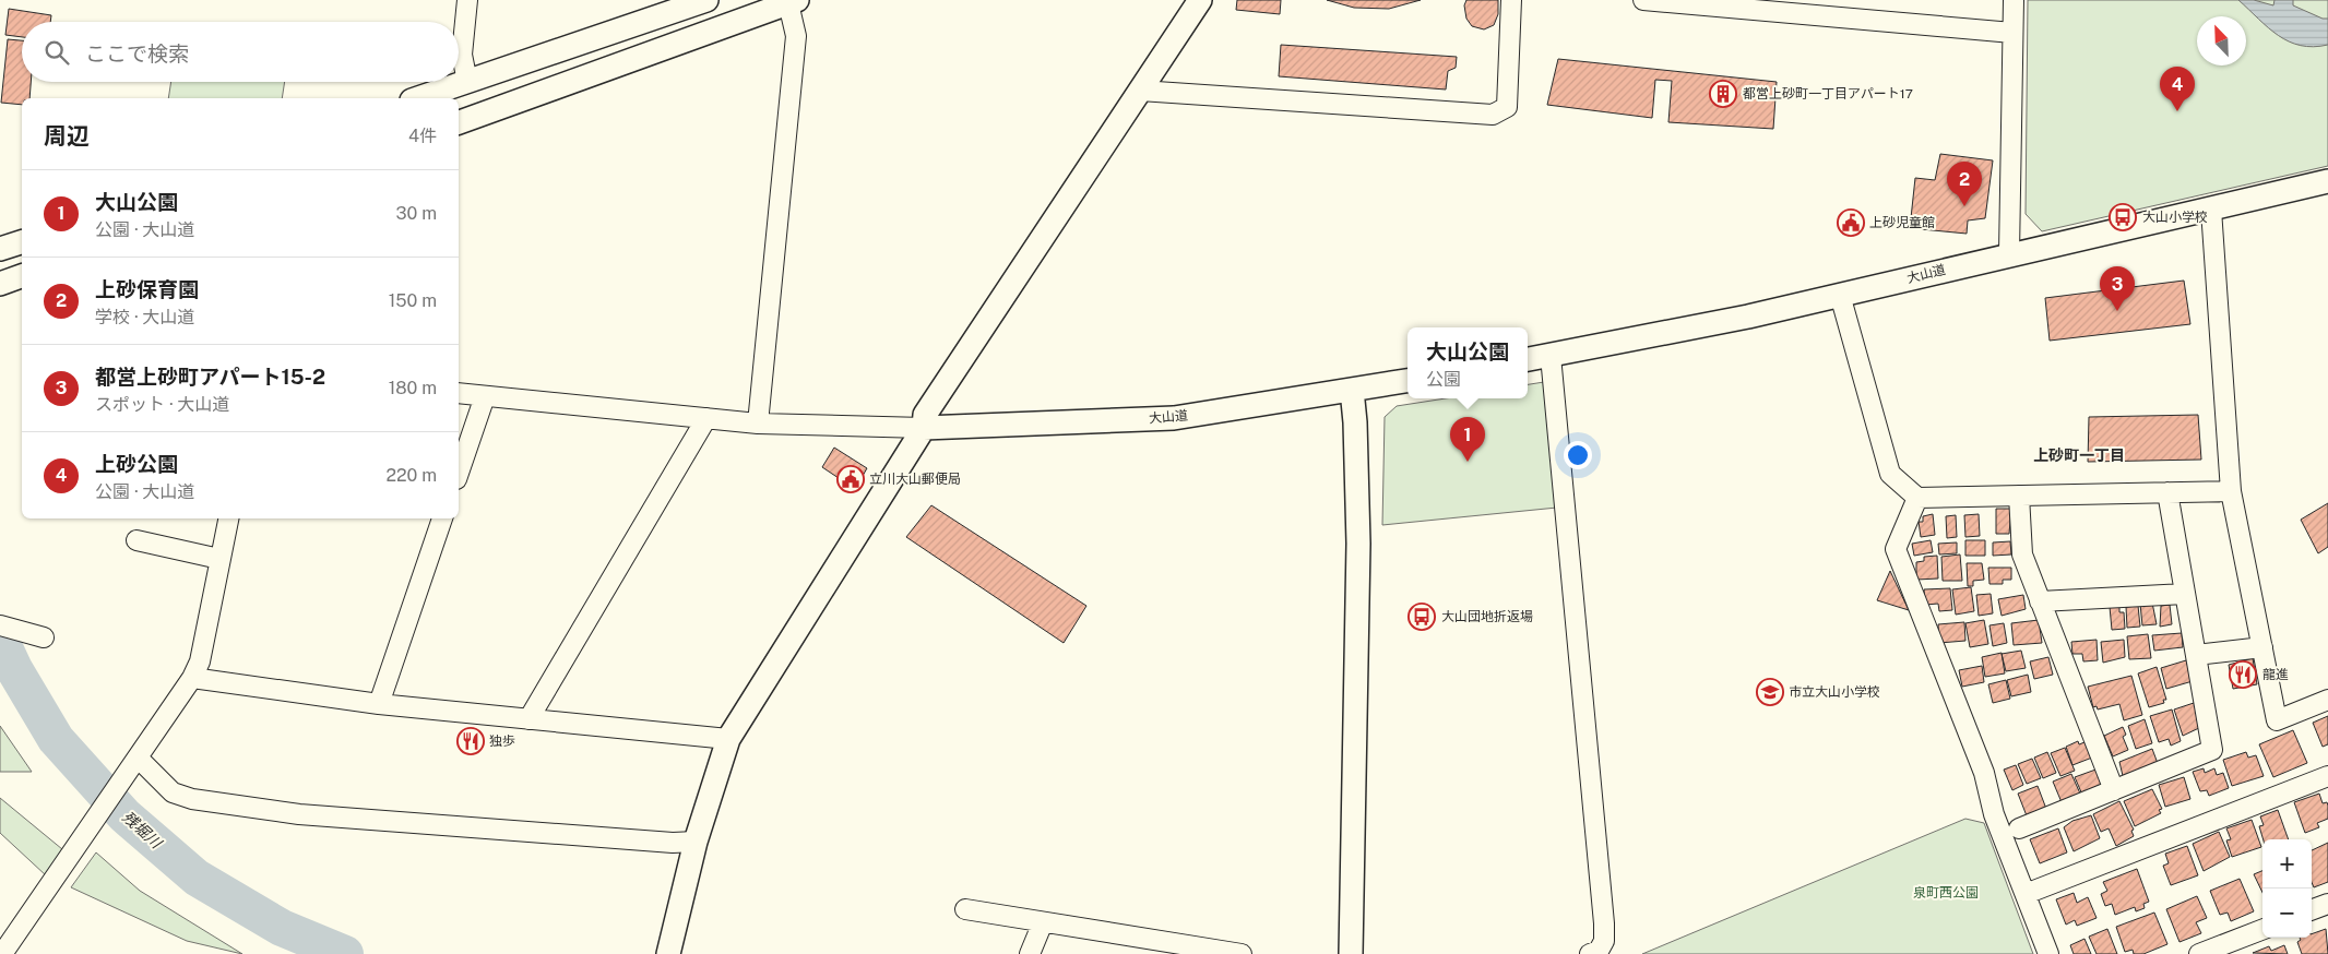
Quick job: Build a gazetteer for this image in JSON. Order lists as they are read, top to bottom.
{
  "streets": {
    "street": ["大山道"]
  },
  "districts": ["上砂町一丁目"],
  "water": ["残堀川"],
  "parks": ["泉町西公園"],
  "places": {
    "building": ["都営上砂町一丁目アパート17"],
    "bus stop": ["大山小学校", "大山団地折返場"],
    "public building": ["上砂児童館", "立川大山郵便局"],
    "restaurant": ["龍進", "独歩"],
    "school or university": ["市立大山小学校"]
  },
  "north": "top left",
  "page": {
    "search": "ここで検索",
    "pins": [
      "4",
      "2",
      "3",
      "1"
    ],
    "heading": ["周辺", "4件"],
    "list": [
      {
        "mark": "1",
        "name": "大山公園",
        "note": "公園 · 大山道",
        "value": "30 m"
      },
      {
        "mark": "2",
        "name": "上砂保育園",
        "note": "学校 · 大山道",
        "value": "150 m"
      },
      {
        "mark": "3",
        "name": "都営上砂町アパート15-2",
        "note": "スポット · 大山道",
        "value": "180 m"
      },
      {
        "mark": "4",
        "name": "上砂公園",
        "note": "公園 · 大山道",
        "value": "220 m"
      }
    ],
    "popup": ["大山公園", "公園"],
    "map_buttons": ["+", "−"]
  }
}
